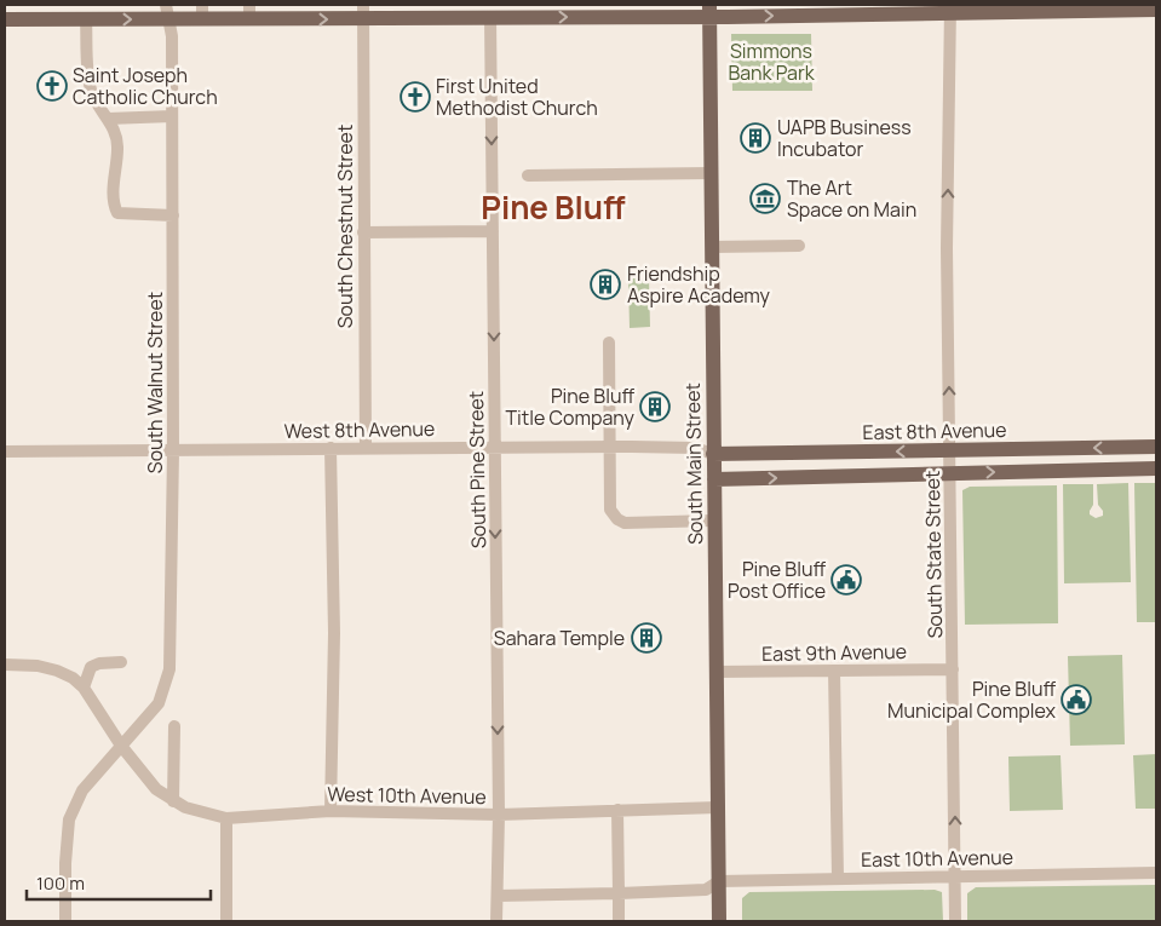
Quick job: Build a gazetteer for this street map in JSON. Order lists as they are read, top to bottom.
{
  "streets": {
    "main road": ["East 8th Avenue", "South Main Street"],
    "street": [
      "South Chestnut Street",
      "South Walnut Street",
      "West 8th Avenue",
      "South Pine Street",
      "South State Street",
      "East 9th Avenue",
      "West 10th Avenue",
      "East 10th Avenue"
    ]
  },
  "crossings": [
    ["South Chestnut Street", "West 8th Avenue"],
    ["South Walnut Street", "West 8th Avenue"],
    ["South Walnut Street", "West 10th Avenue"],
    ["West 8th Avenue", "East 8th Avenue"],
    ["West 8th Avenue", "South Main Street"],
    ["West 8th Avenue", "South Pine Street"],
    ["East 8th Avenue", "South Main Street"],
    ["East 8th Avenue", "South State Street"],
    ["South Main Street", "East 9th Avenue"],
    ["South Main Street", "West 10th Avenue"],
    ["South Main Street", "East 10th Avenue"],
    ["South Pine Street", "West 10th Avenue"],
    ["South Pine Street", "East 10th Avenue"],
    ["South State Street", "East 9th Avenue"],
    ["South State Street", "East 10th Avenue"]
  ],
  "one_way": ["South Pine Street", "South State Street"],
  "districts": ["Pine Bluff"],
  "parks": ["Simmons Bank Park"],
  "places": {
    "church": ["Saint Joseph Catholic Church", "First United Methodist Church"],
    "building": [
      "UAPB Business Incubator",
      "Friendship Aspire Academy",
      "Pine Bluff Title Company",
      "Sahara Temple"
    ],
    "museum": ["The Art Space on Main"],
    "public building": ["Pine Bluff Post Office", "Pine Bluff Municipal Complex"]
  },
  "scale_bar": "100 m"
}
